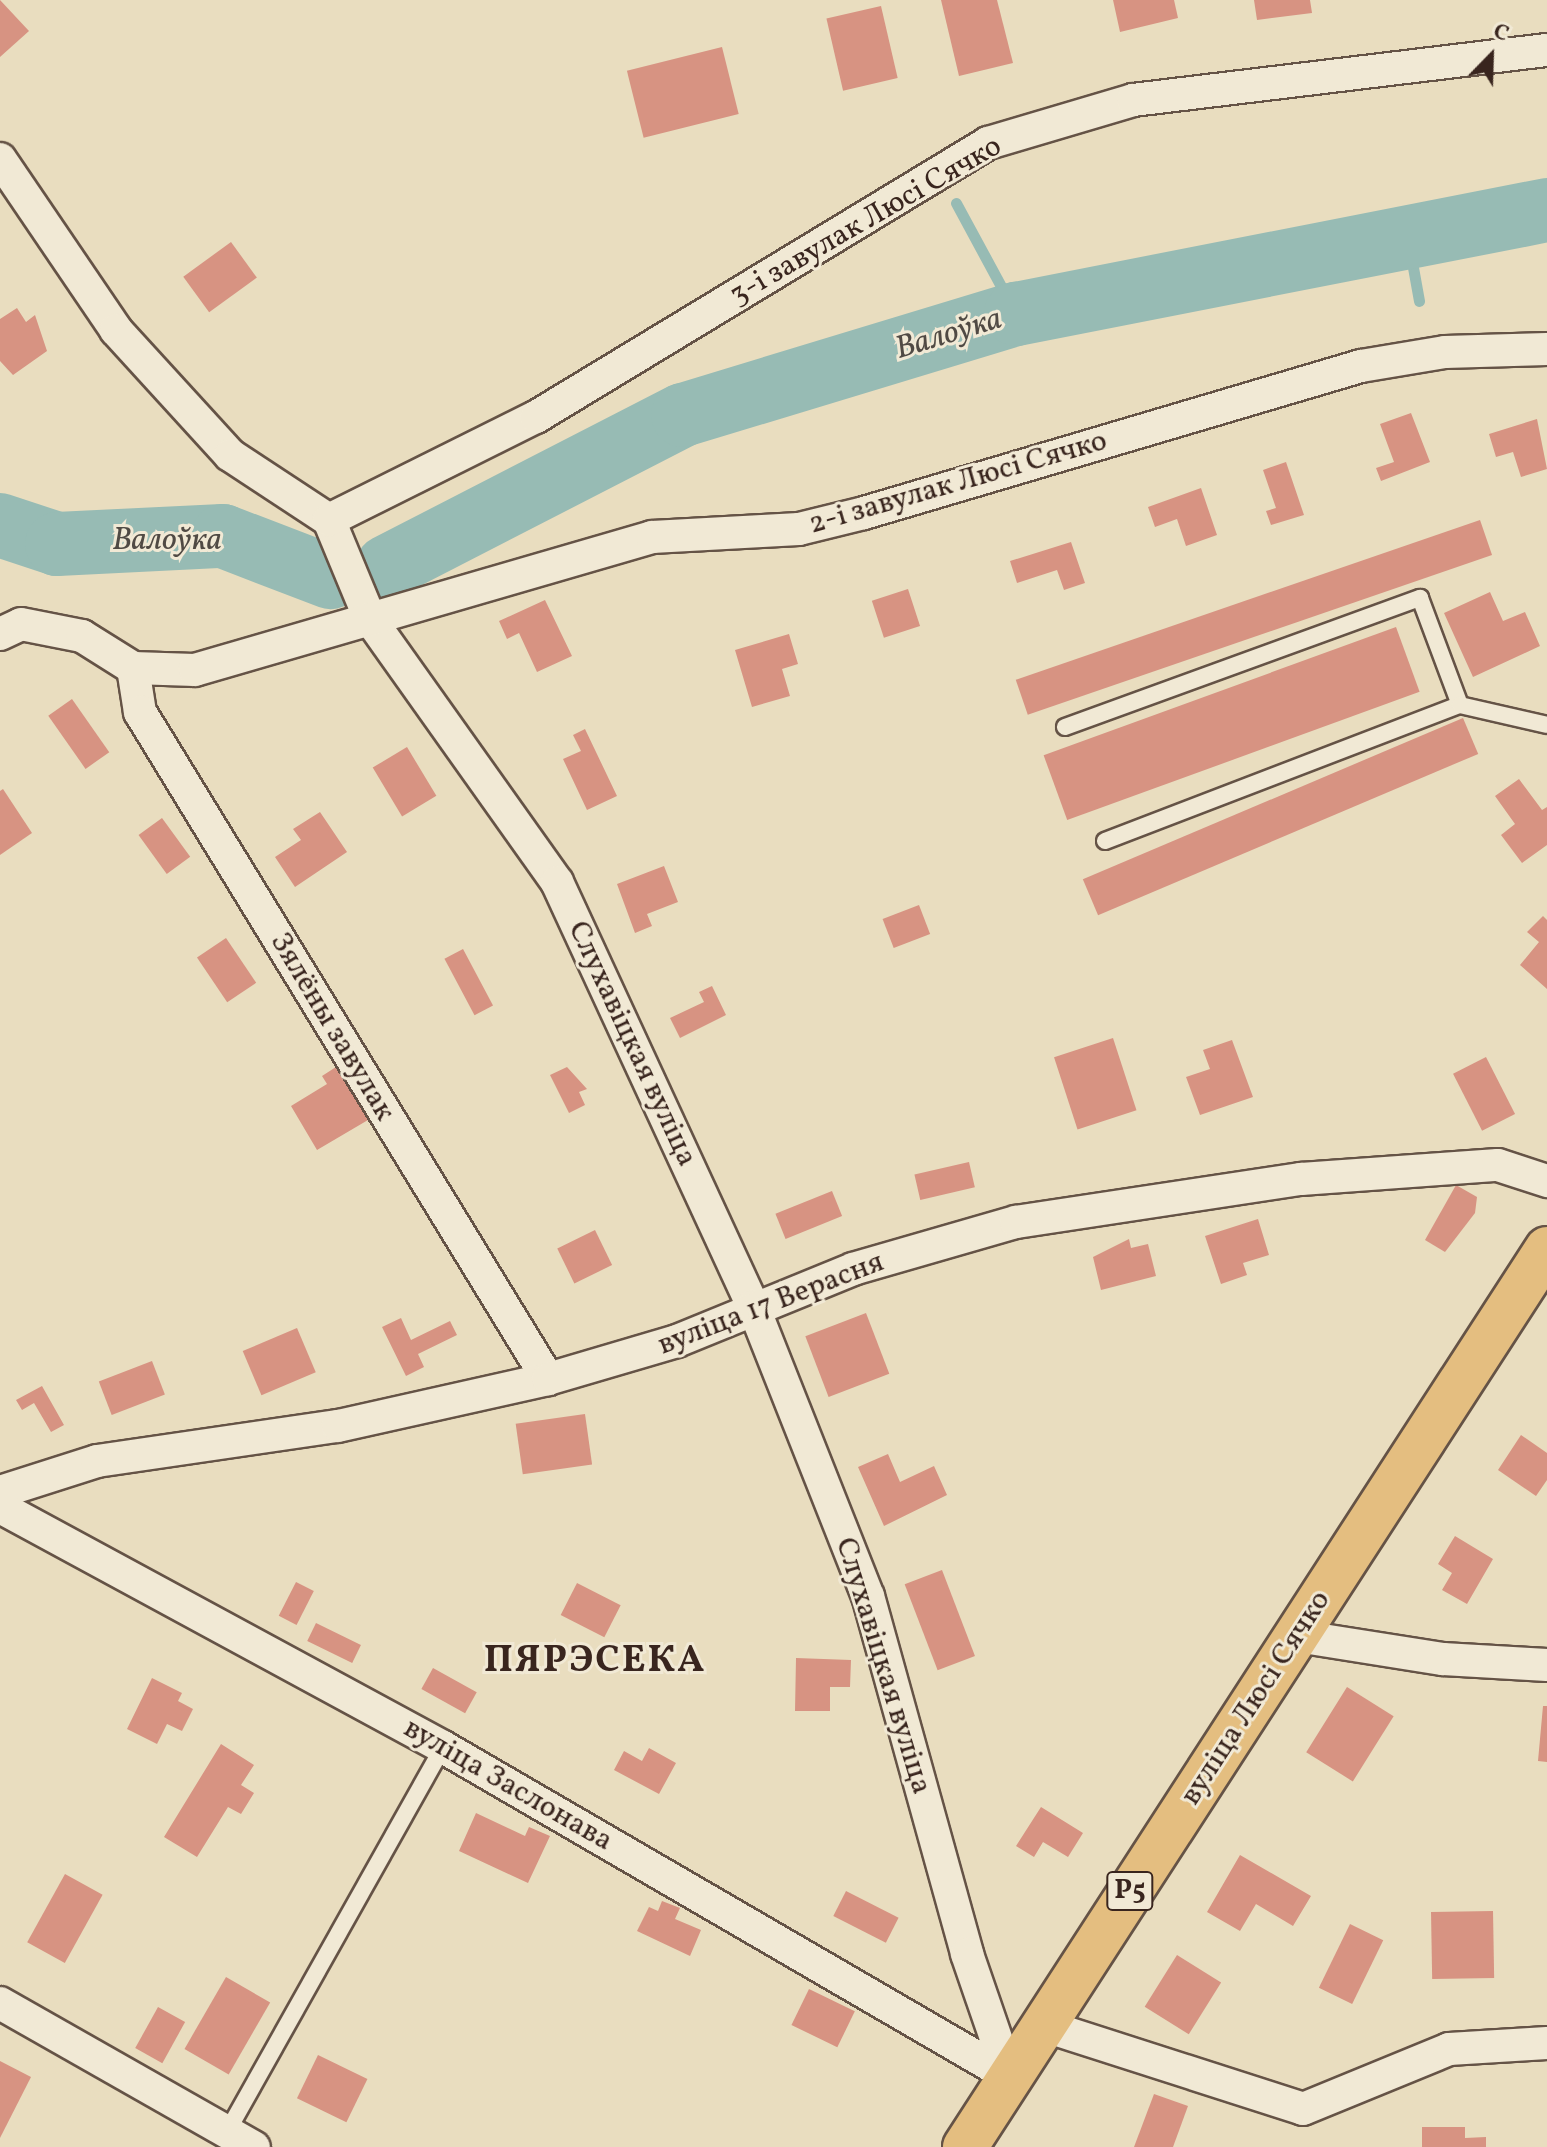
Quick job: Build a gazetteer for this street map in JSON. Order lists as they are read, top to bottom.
{
  "streets": {
    "main road": ["вуліца Люсі Сячко", "Р5"],
    "street": [
      "3-і завулак Люсі Сячко",
      "2-і завулак Люсі Сячко",
      "Зялёны завулак",
      "Слухавіцкая вуліца",
      "вуліца 17 Верасня",
      "вуліца Заслонава"
    ]
  },
  "crossings": [
    ["3-і завулак Люсі Сячко", "Слухавіцкая вуліца"],
    ["2-і завулак Люсі Сячко", "Зялёны завулак"],
    ["2-і завулак Люсі Сячко", "Слухавіцкая вуліца"],
    ["Зялёны завулак", "вуліца 17 Верасня"],
    ["Слухавіцкая вуліца", "вуліца 17 Верасня"],
    ["Слухавіцкая вуліца", "вуліца Люсі Сячко"],
    ["Слухавіцкая вуліца", "вуліца Заслонава"],
    ["вуліца Люсі Сячко", "вуліца Заслонава"]
  ],
  "districts": ["ПЯРЭСЕКА"],
  "water": ["Валоўка"],
  "north": "top right"
}
